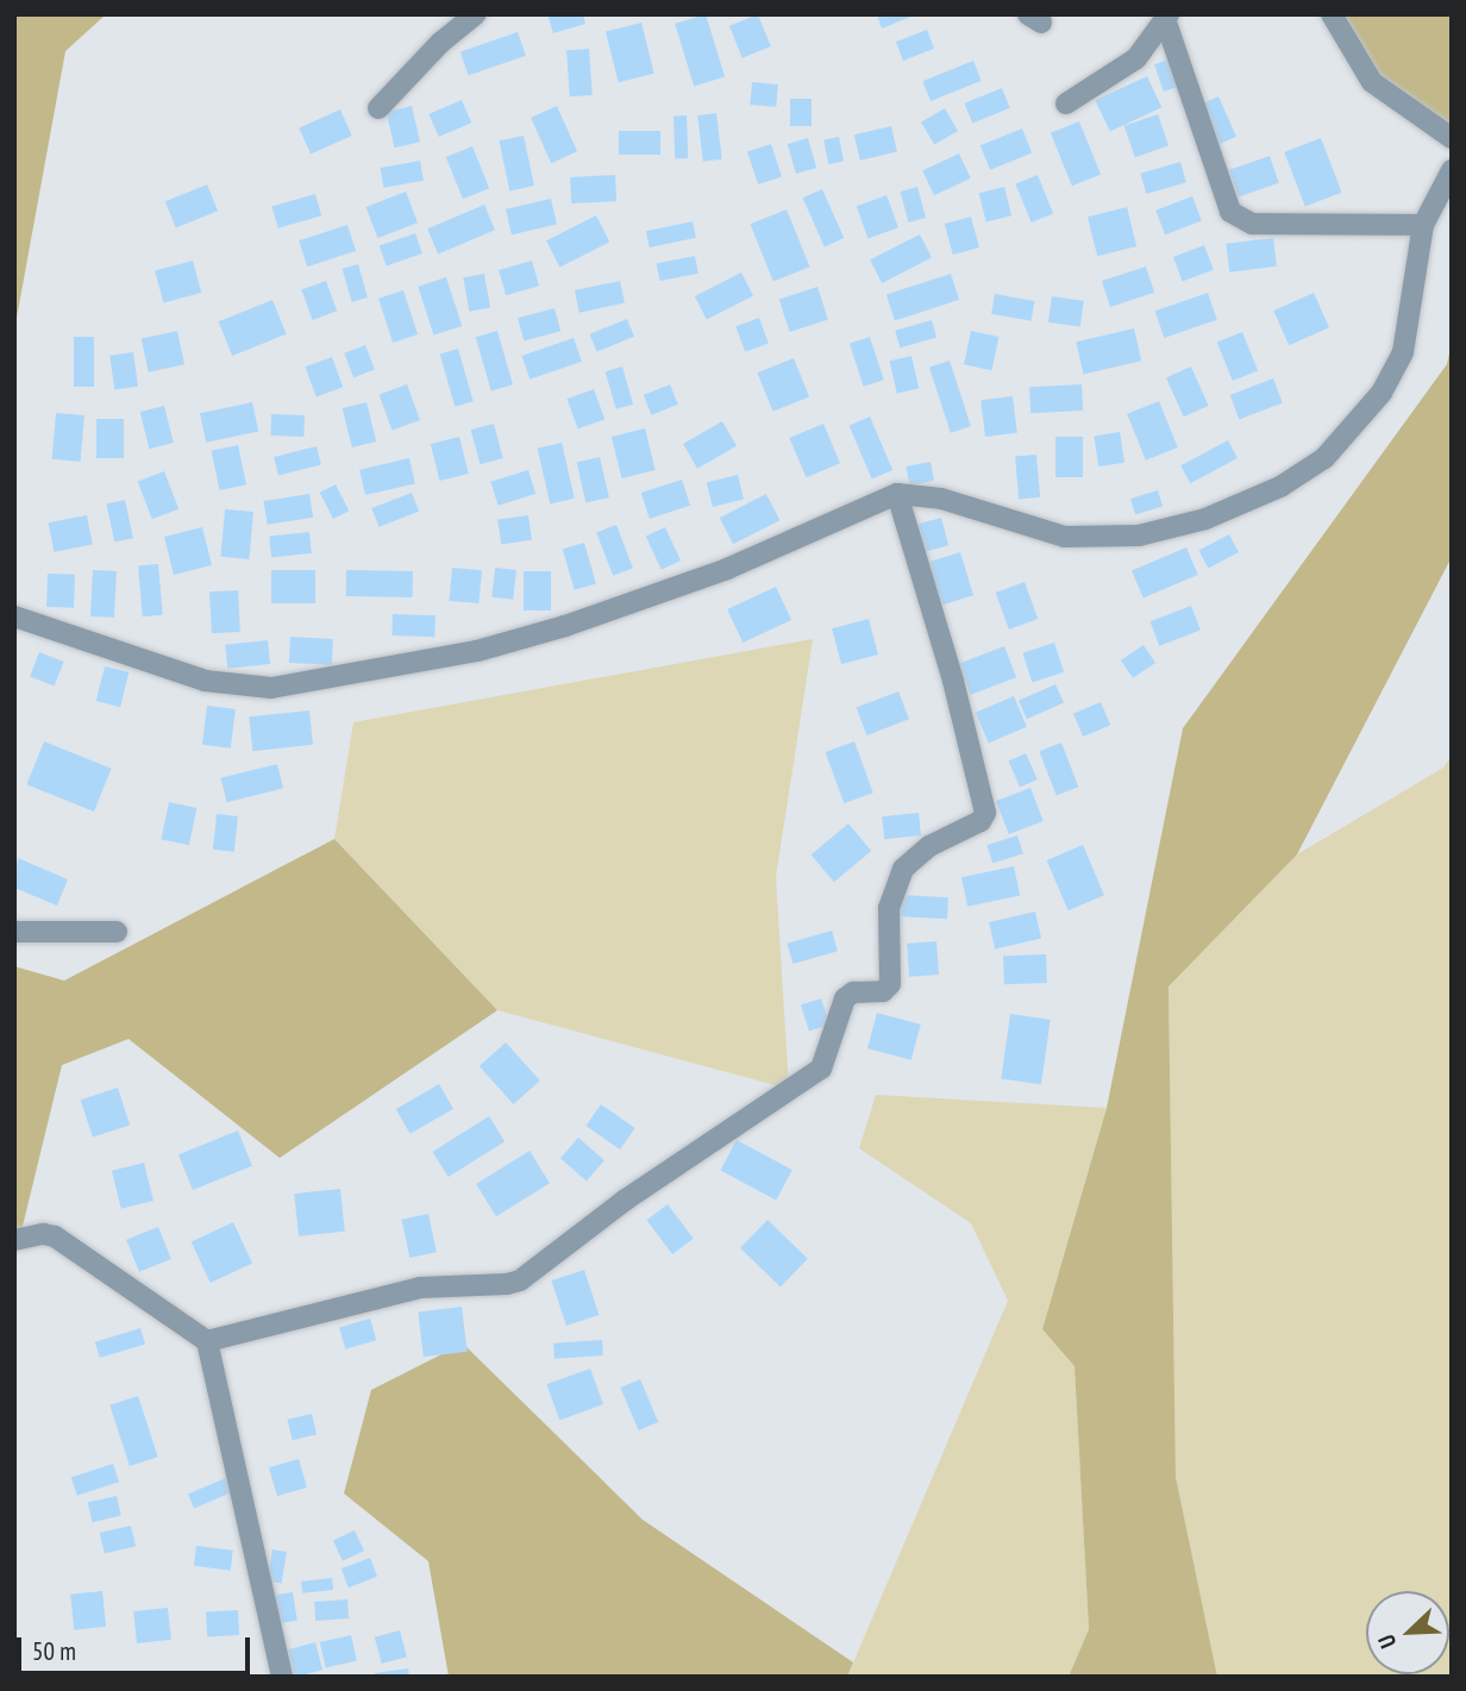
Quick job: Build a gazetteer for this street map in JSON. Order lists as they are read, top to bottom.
{
  "scale_bar": "50 m",
  "north": "bottom left"
}
